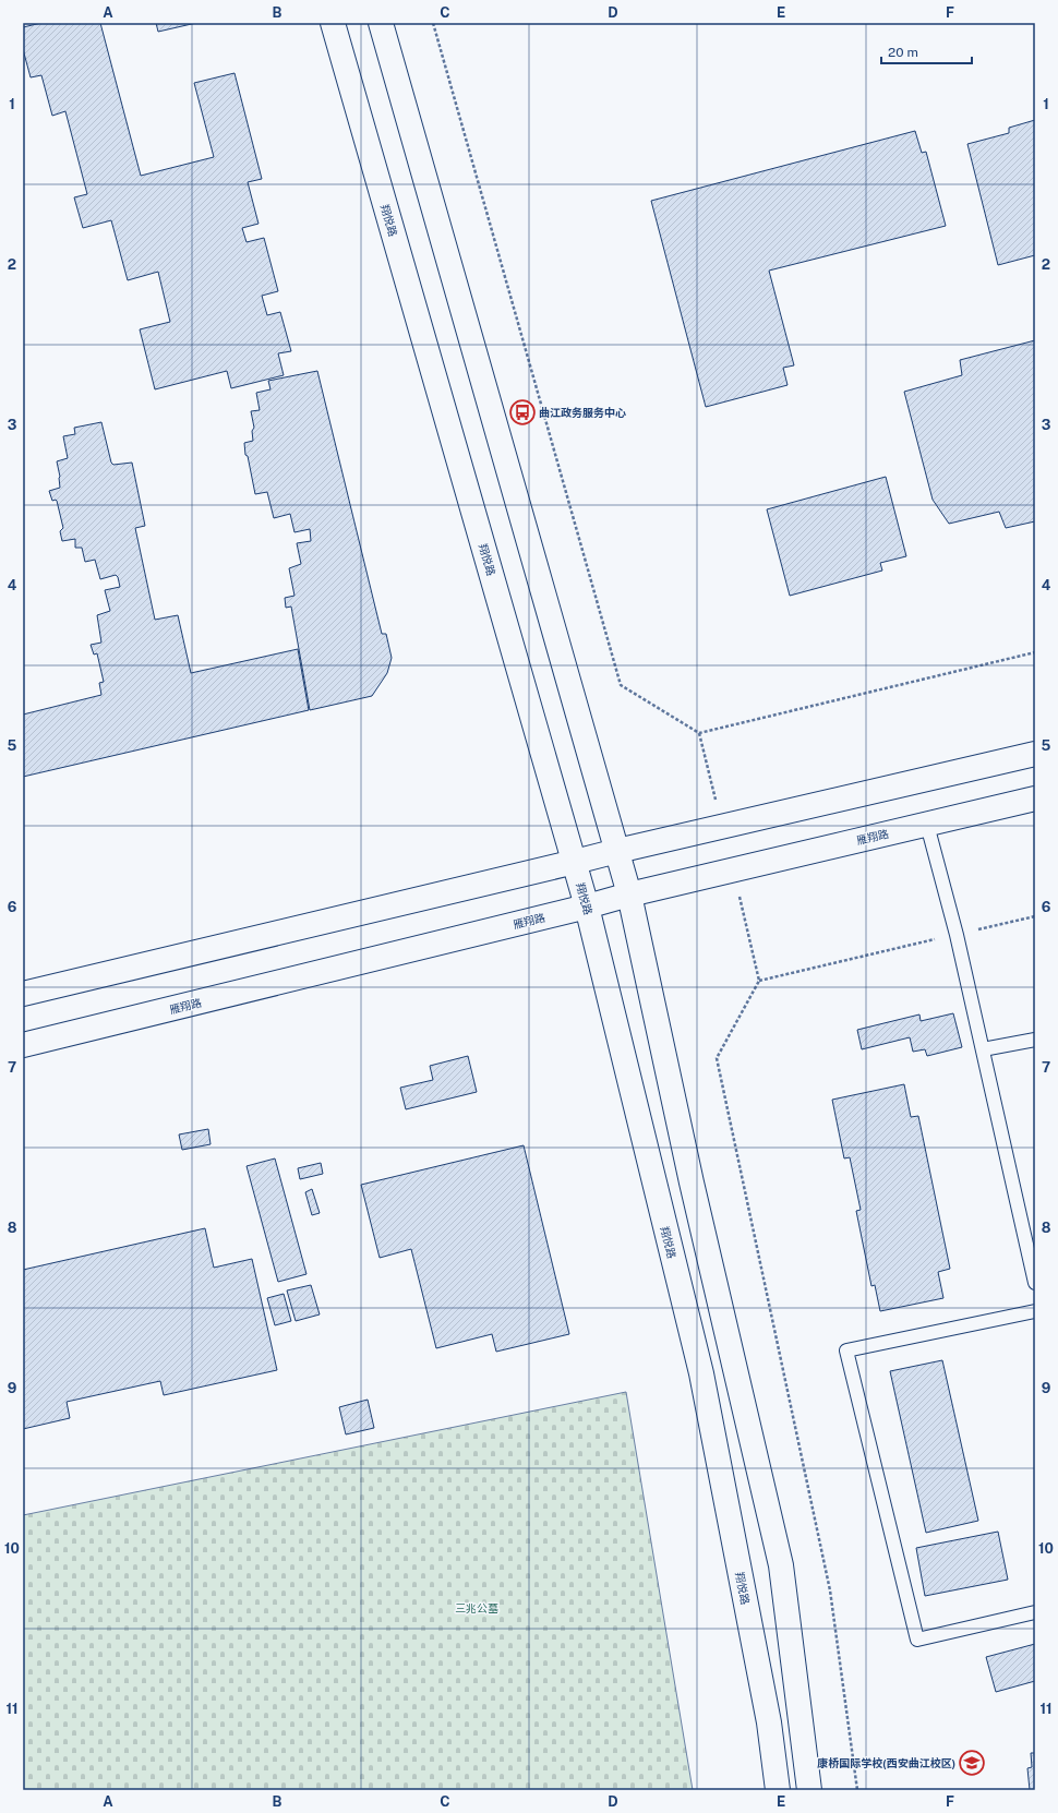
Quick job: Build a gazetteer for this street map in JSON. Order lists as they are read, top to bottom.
{
  "streets": {
    "street": ["翔悦路", "雁翔路"]
  },
  "crossings": [
    ["翔悦路", "雁翔路"]
  ],
  "parks": ["三兆公墓"],
  "places": {
    "bus stop": ["曲江政务服务中心"],
    "school or university": ["康桥国际学校(西安曲江校区)"]
  },
  "scale_bar": "20 m",
  "grid": {
    "columns": [
      "A",
      "B",
      "C",
      "D",
      "E",
      "F"
    ],
    "rows": [
      "1",
      "2",
      "3",
      "4",
      "5",
      "6",
      "7",
      "8",
      "9",
      "10",
      "11"
    ]
  }
}
